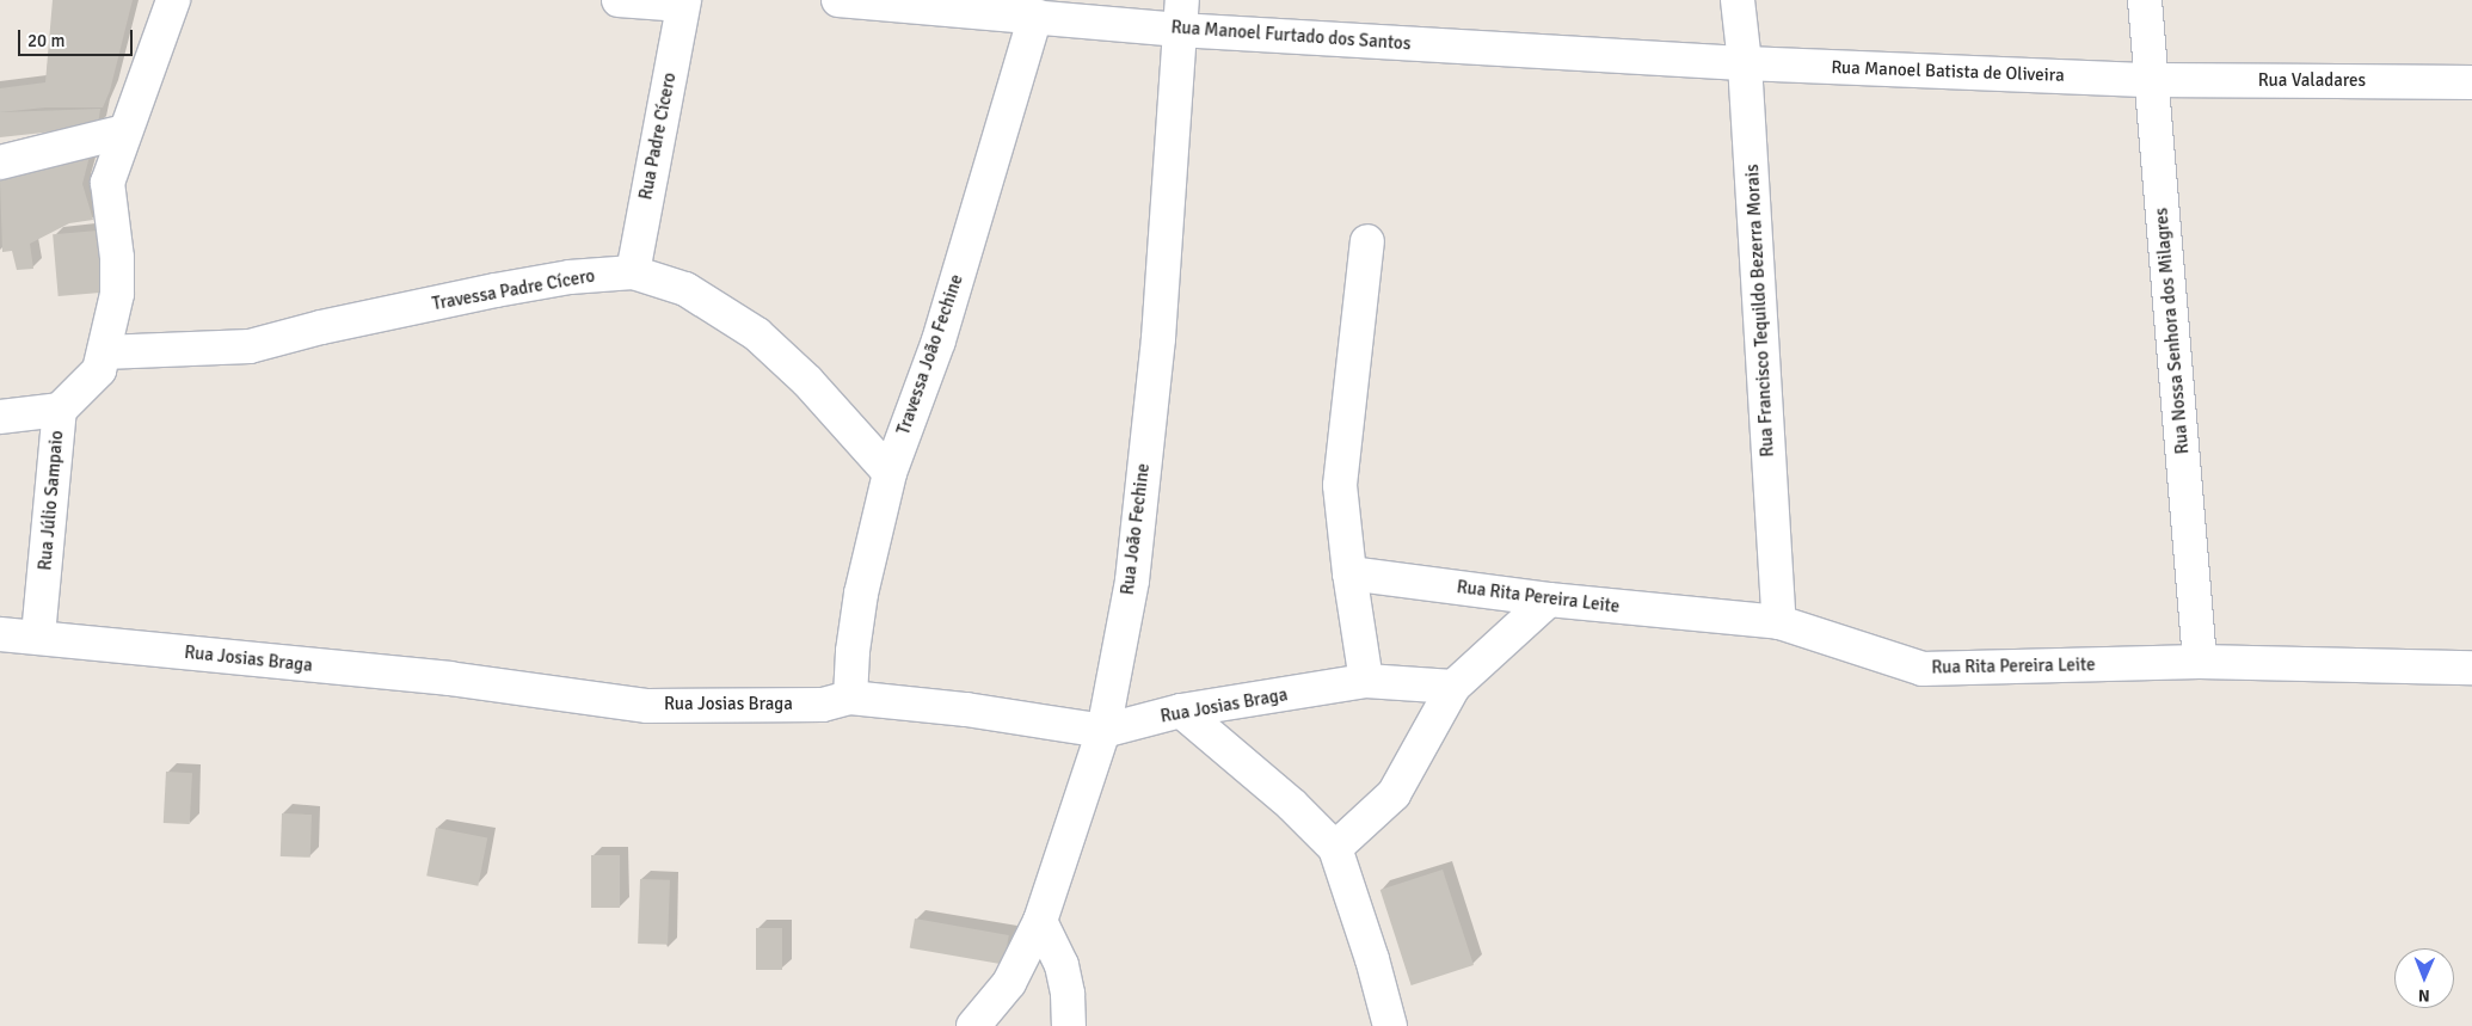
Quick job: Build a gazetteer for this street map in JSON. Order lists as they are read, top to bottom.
{
  "streets": {
    "street": [
      "Rua Manoel Furtado dos Santos",
      "Rua Manoel Batista de Oliveira",
      "Rua Valadares",
      "Rua Padre Cícero",
      "Travessa Padre Cícero",
      "Rua Francisco Tequildo Bezerra Morais",
      "Rua Nossa Senhora dos Milagres",
      "Travessa João Fechine",
      "Rua Júlio Sampaio",
      "Rua João Fechine",
      "Rua Rita Pereira Leite",
      "Rua Josias Braga"
    ]
  },
  "crossings": [
    ["Rua Manoel Furtado dos Santos", "Rua Manoel Batista de Oliveira"],
    ["Rua Manoel Furtado dos Santos", "Rua Francisco Tequildo Bezerra Morais"],
    ["Rua Manoel Furtado dos Santos", "Travessa João Fechine"],
    ["Rua Manoel Furtado dos Santos", "Rua João Fechine"],
    ["Rua Manoel Batista de Oliveira", "Rua Valadares"],
    ["Rua Manoel Batista de Oliveira", "Rua Francisco Tequildo Bezerra Morais"],
    ["Rua Manoel Batista de Oliveira", "Rua Nossa Senhora dos Milagres"],
    ["Rua Valadares", "Rua Nossa Senhora dos Milagres"],
    ["Rua Padre Cícero", "Travessa Padre Cícero"],
    ["Travessa Padre Cícero", "Travessa João Fechine"],
    ["Travessa Padre Cícero", "Rua Júlio Sampaio"],
    ["Rua Francisco Tequildo Bezerra Morais", "Rua Rita Pereira Leite"],
    ["Rua Nossa Senhora dos Milagres", "Rua Rita Pereira Leite"],
    ["Travessa João Fechine", "Rua Josias Braga"],
    ["Rua Júlio Sampaio", "Rua Josias Braga"],
    ["Rua João Fechine", "Rua Josias Braga"]
  ],
  "scale_bar": "20 m",
  "north": "bottom"
}
